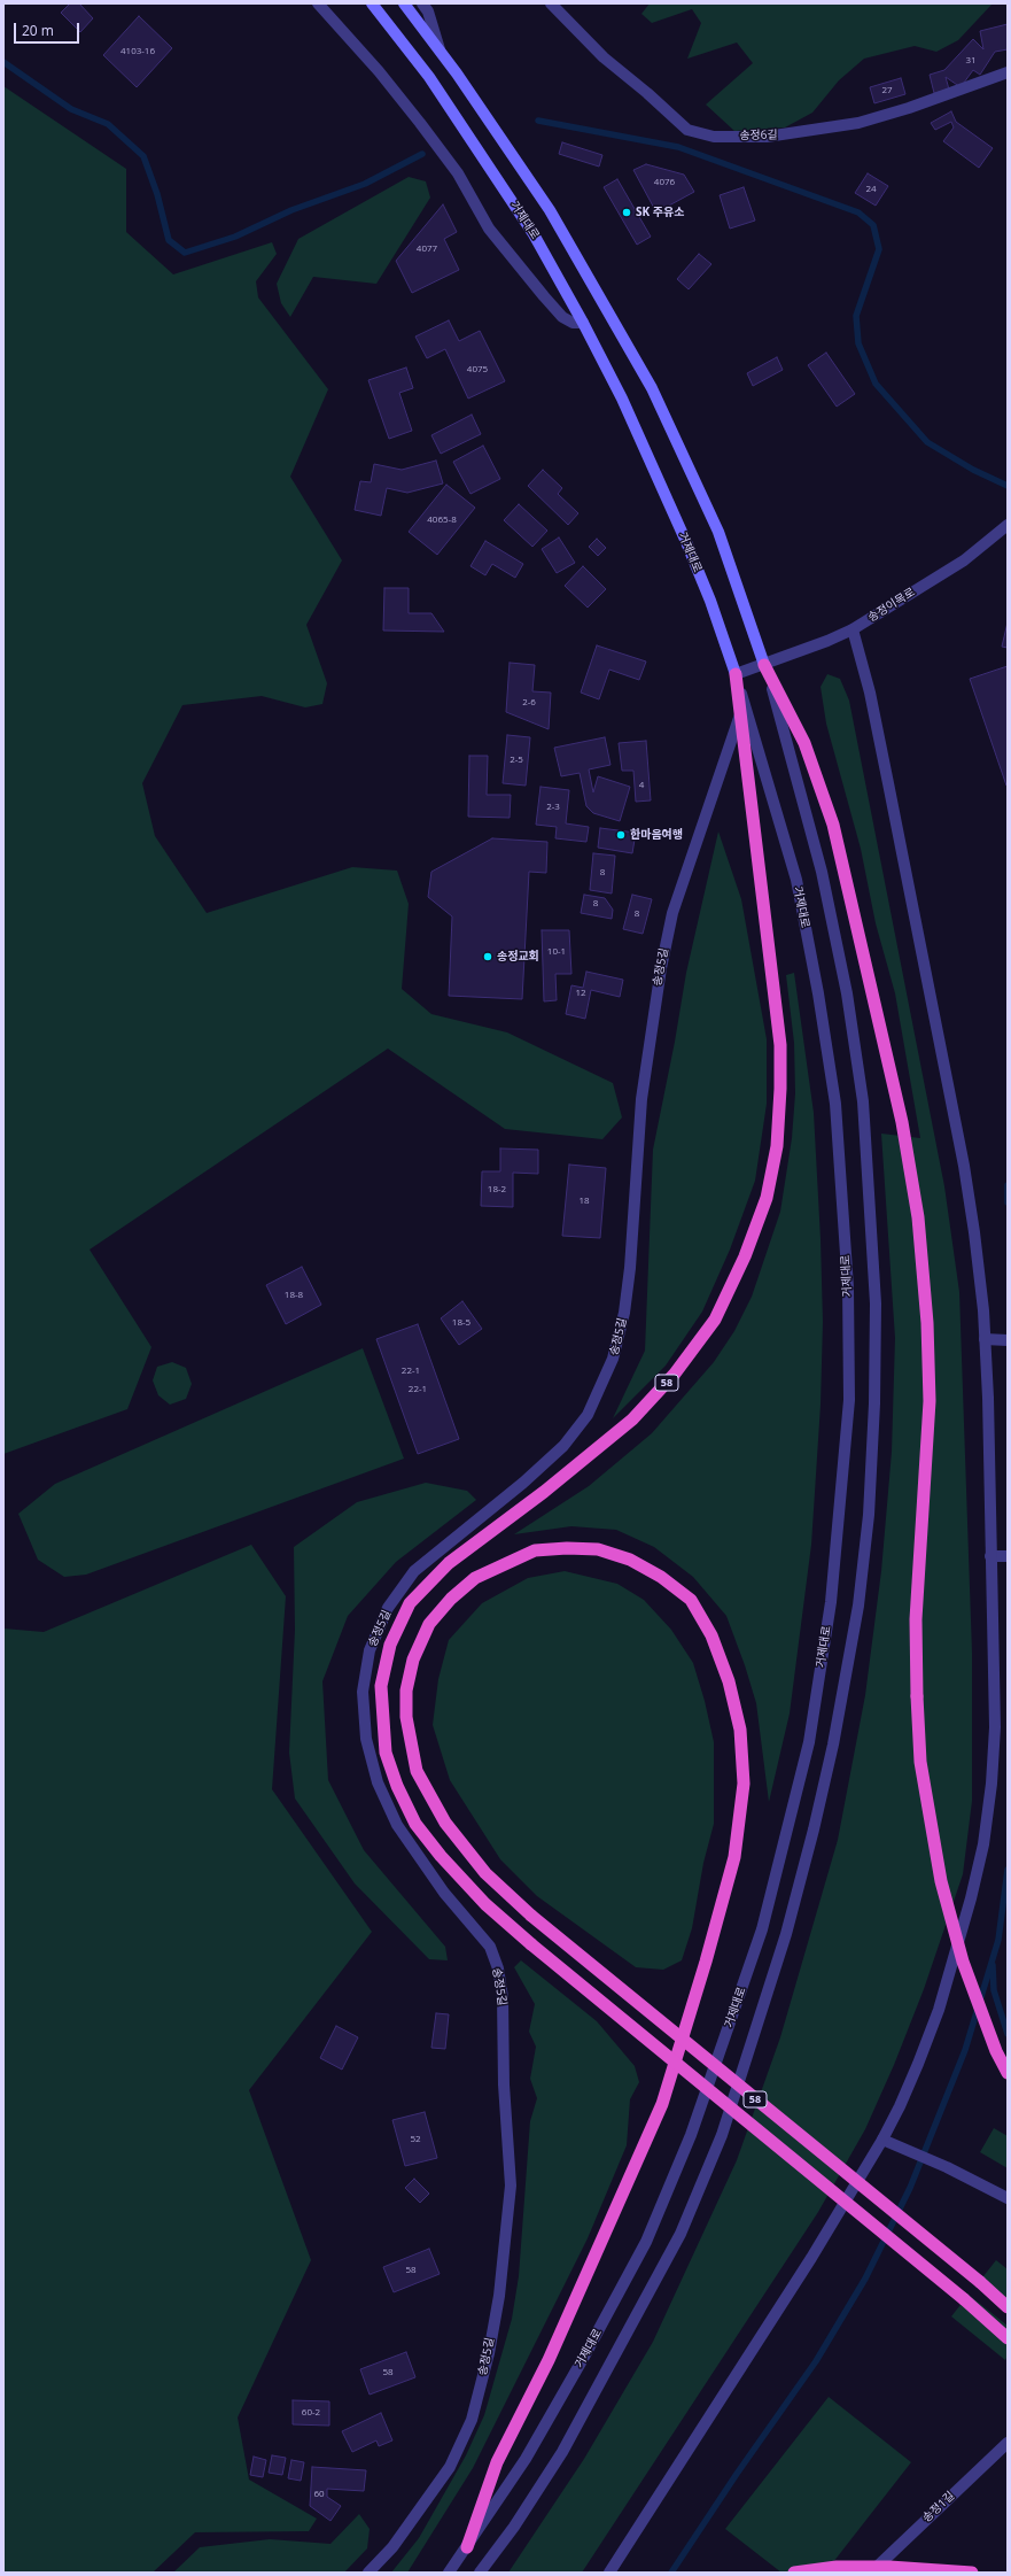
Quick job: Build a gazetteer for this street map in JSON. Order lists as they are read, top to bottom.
{
  "streets": {
    "highway": ["58"],
    "main road": ["거제대로"],
    "street": [
      "송정6길",
      "송정이목로",
      "송정5길",
      "송정1길"
    ]
  },
  "crossings": [
    ["거제대로", "송정이목로"],
    ["거제대로", "58"],
    ["송정이목로", "58"],
    ["송정5길", "58"]
  ],
  "places": ["SK 주유소", "한마음여행", "송정교회"],
  "house_numbers": [
    "4103-16",
    "31",
    "27",
    "4076",
    "24",
    "4077",
    "4075",
    "4065-8",
    "2-6",
    "2-5",
    "4",
    "2-3",
    "8",
    "8",
    "8",
    "10-1",
    "12",
    "18-2",
    "18",
    "18-8",
    "18-5",
    "22-1",
    "22-1",
    "52",
    "58",
    "58",
    "60-2",
    "60"
  ],
  "scale_bar": "20 m"
}
